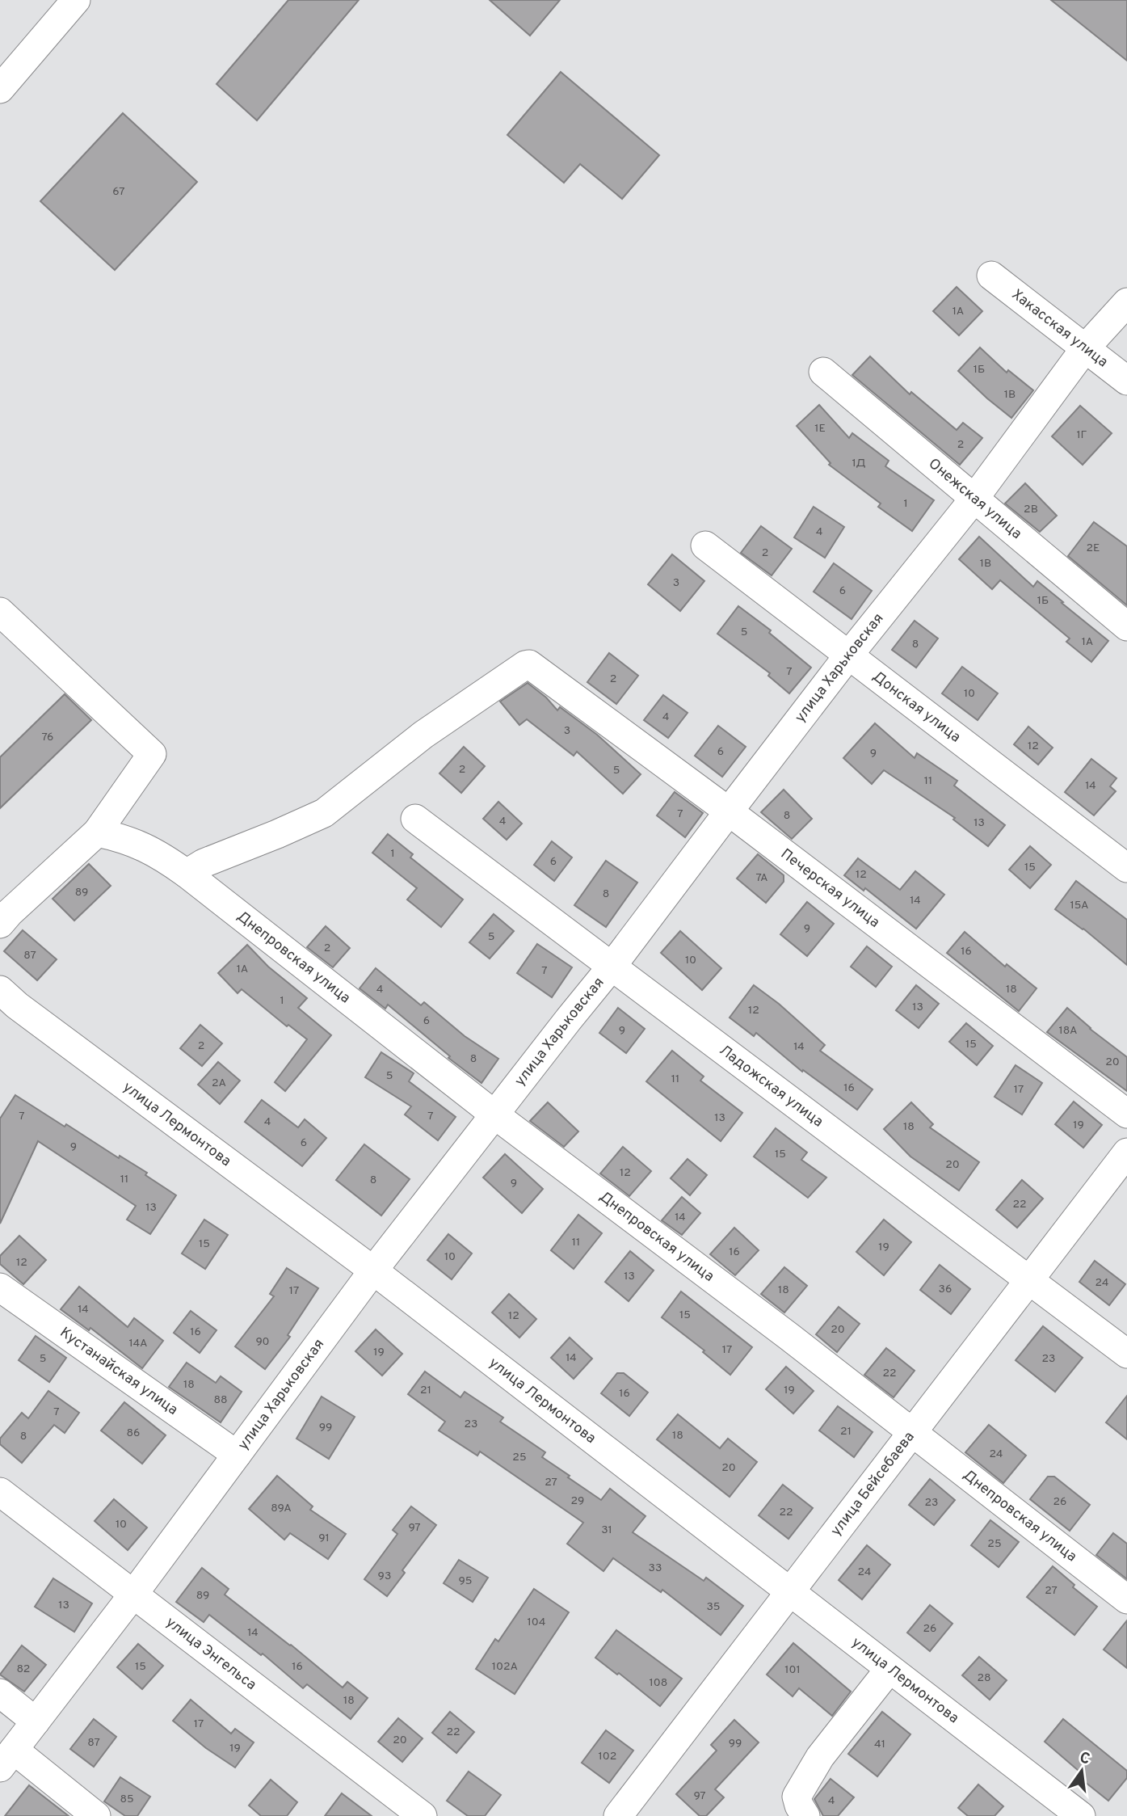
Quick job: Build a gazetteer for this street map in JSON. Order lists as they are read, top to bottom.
{
  "streets": {
    "street": [
      "Хакасская улица",
      "Онежская улица",
      "улица Харьковская",
      "Донская улица",
      "Печерская улица",
      "Днепровская улица",
      "Ладожская улица",
      "улица Лермонтова",
      "Кустанайская улица",
      "улица Бейсебаева",
      "улица Энгельса"
    ]
  },
  "crossings": [
    ["Хакасская улица", "улица Харьковская"],
    ["Онежская улица", "улица Харьковская"],
    ["улица Харьковская", "Донская улица"],
    ["улица Харьковская", "Печерская улица"],
    ["улица Харьковская", "Днепровская улица"],
    ["улица Харьковская", "Ладожская улица"],
    ["улица Харьковская", "улица Лермонтова"],
    ["улица Харьковская", "Кустанайская улица"],
    ["улица Харьковская", "улица Энгельса"],
    ["Печерская улица", "Днепровская улица"],
    ["Днепровская улица", "улица Бейсебаева"],
    ["Ладожская улица", "улица Бейсебаева"],
    ["улица Лермонтова", "улица Бейсебаева"]
  ],
  "house_numbers": [
    "67",
    "1А",
    "1Б",
    "1В",
    "1Е",
    "1Г",
    "2",
    "1Д",
    "1",
    "2В",
    "4",
    "2Е",
    "2",
    "1В",
    "3",
    "6",
    "1Б",
    "5",
    "1А",
    "8",
    "7",
    "2",
    "10",
    "4",
    "3",
    "76",
    "12",
    "6",
    "9",
    "2",
    "5",
    "11",
    "14",
    "7",
    "8",
    "4",
    "13",
    "1",
    "6",
    "15",
    "12",
    "7А",
    "89",
    "8",
    "14",
    "15А",
    "9",
    "5",
    "2",
    "16",
    "87",
    "10",
    "1А",
    "7",
    "4",
    "18",
    "1",
    "13",
    "12",
    "6",
    "9",
    "18А",
    "15",
    "2",
    "14",
    "8",
    "20",
    "5",
    "11",
    "2А",
    "16",
    "17",
    "7",
    "7",
    "13",
    "4",
    "19",
    "18",
    "6",
    "9",
    "15",
    "20",
    "12",
    "11",
    "8",
    "9",
    "22",
    "13",
    "14",
    "11",
    "15",
    "19",
    "16",
    "10",
    "12",
    "13",
    "24",
    "36",
    "18",
    "17",
    "14",
    "15",
    "12",
    "20",
    "16",
    "90",
    "14А",
    "17",
    "19",
    "14",
    "5",
    "23",
    "22",
    "18",
    "21",
    "19",
    "16",
    "88",
    "7",
    "23",
    "99",
    "21",
    "86",
    "18",
    "8",
    "24",
    "25",
    "20",
    "27",
    "29",
    "26",
    "23",
    "89А",
    "22",
    "10",
    "97",
    "31",
    "91",
    "25",
    "33",
    "24",
    "93",
    "95",
    "27",
    "89",
    "13",
    "35",
    "104",
    "26",
    "14",
    "15",
    "16",
    "102А",
    "82",
    "101",
    "28",
    "108",
    "18",
    "17",
    "22",
    "20",
    "87",
    "99",
    "41",
    "19",
    "102",
    "97",
    "85",
    "4"
  ],
  "north": "top"
}
